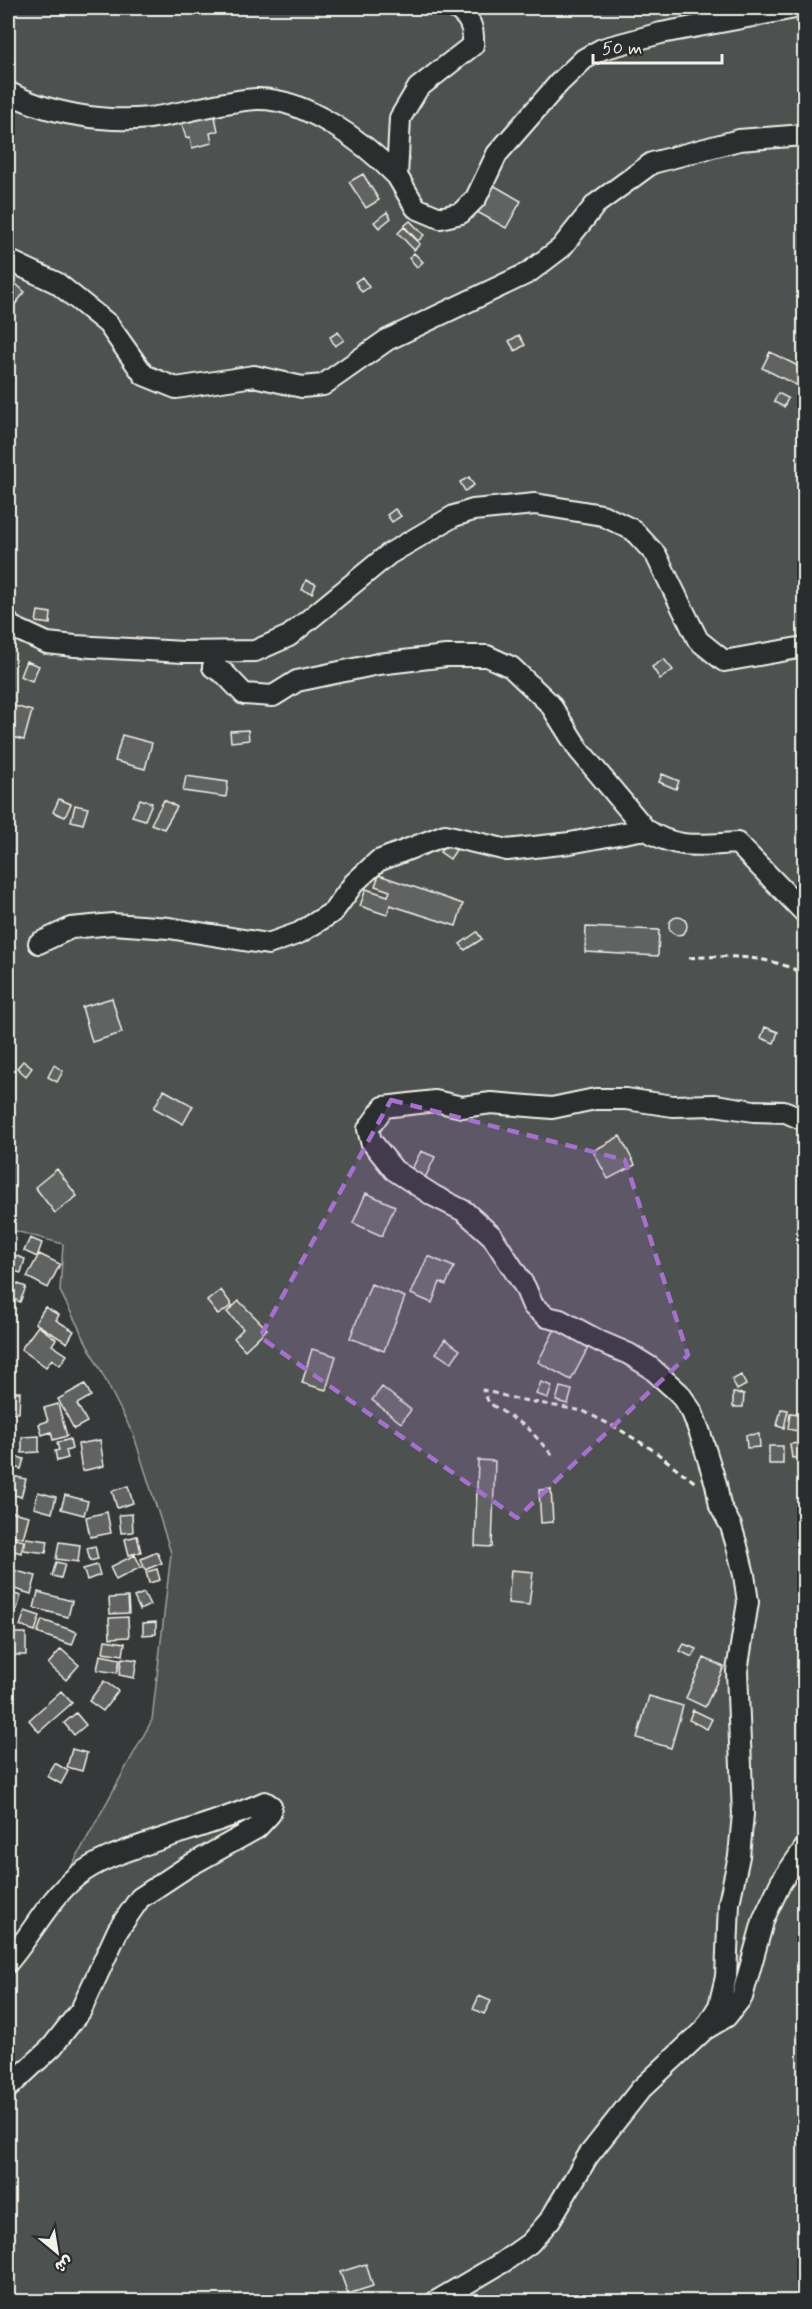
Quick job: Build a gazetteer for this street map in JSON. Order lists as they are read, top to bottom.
{
  "scale_bar": "50 m",
  "north": "bottom right"
}
